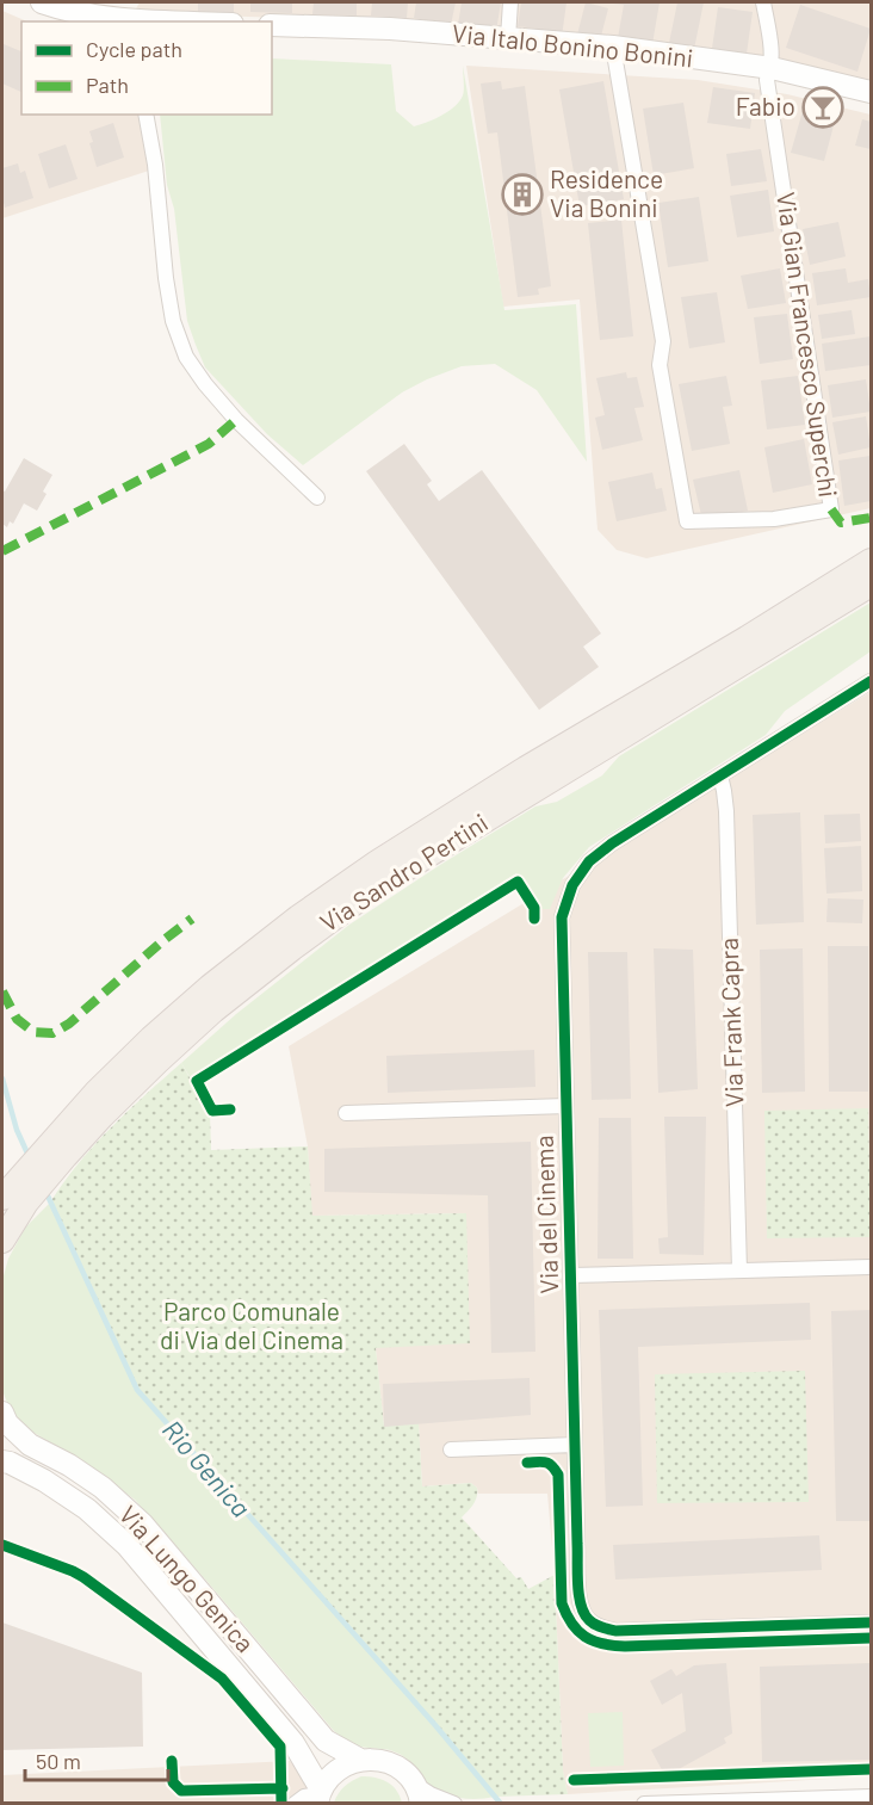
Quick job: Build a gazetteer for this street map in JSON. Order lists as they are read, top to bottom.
{
  "streets": {
    "main road": ["Via Sandro Pertini"],
    "street": [
      "Via Italo Bonino Bonini",
      "Via Gian Francesco Superchi",
      "Via Frank Capra",
      "Via del Cinema",
      "Via Lungo Genica"
    ]
  },
  "crossings": [
    ["Via Italo Bonino Bonini", "Via Gian Francesco Superchi"],
    ["Via Frank Capra", "Via del Cinema"]
  ],
  "water": ["Rio Genica"],
  "parks": ["Parco Comunale di Via del Cinema"],
  "places": {
    "bar": ["Fabio"],
    "building": ["Residence Via Bonini"]
  },
  "legend": ["Cycle path", "Path"],
  "scale_bar": "50 m"
}
